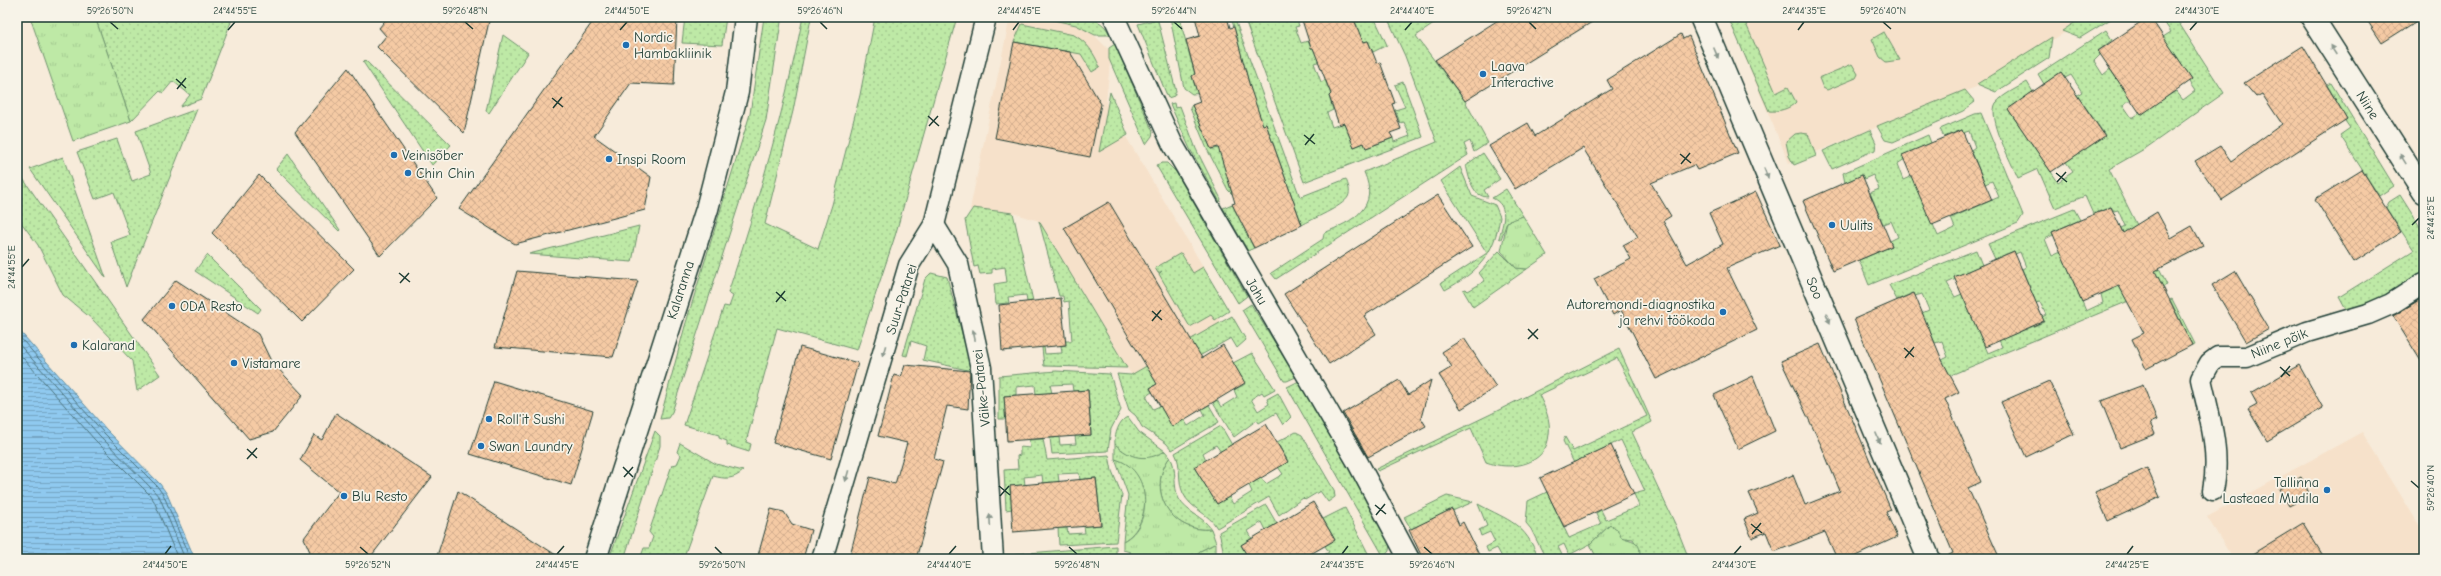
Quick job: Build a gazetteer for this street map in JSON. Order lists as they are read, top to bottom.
{
  "streets": {
    "street": [
      "Niine",
      "Soo",
      "Kalaranna",
      "Jahu",
      "Suur-Patarei",
      "Niine põik",
      "Väike-Patarei"
    ]
  },
  "crossings": [
    ["Suur-Patarei", "Väike-Patarei"]
  ],
  "one_way": [
    "Niine",
    "Soo",
    "Suur-Patarei",
    "Väike-Patarei"
  ],
  "places": [
    "Nordic Hambakliinik",
    "Laava Interactive",
    "Veinisõber",
    "Inspi Room",
    "Chin Chin",
    "Uulits",
    "ODA Resto",
    "Autoremondi-diagnostika ja rehvi töökoda",
    "Kalarand",
    "Vistamare",
    "Roll'it Sushi",
    "Swan Laundry",
    "Tallinna Lasteaed Mudila",
    "Blu Resto"
  ],
  "coordinates": [
    "59°26'50\"N",
    "24°44'55\"E",
    "59°26'48\"N",
    "24°44'50\"E",
    "59°26'46\"N",
    "24°44'45\"E",
    "59°26'44\"N",
    "24°44'40\"E",
    "59°26'42\"N",
    "24°44'35\"E",
    "59°26'40\"N",
    "24°44'30\"E",
    "24°44'25\"E",
    "59°26'52\"N"
  ]
}
